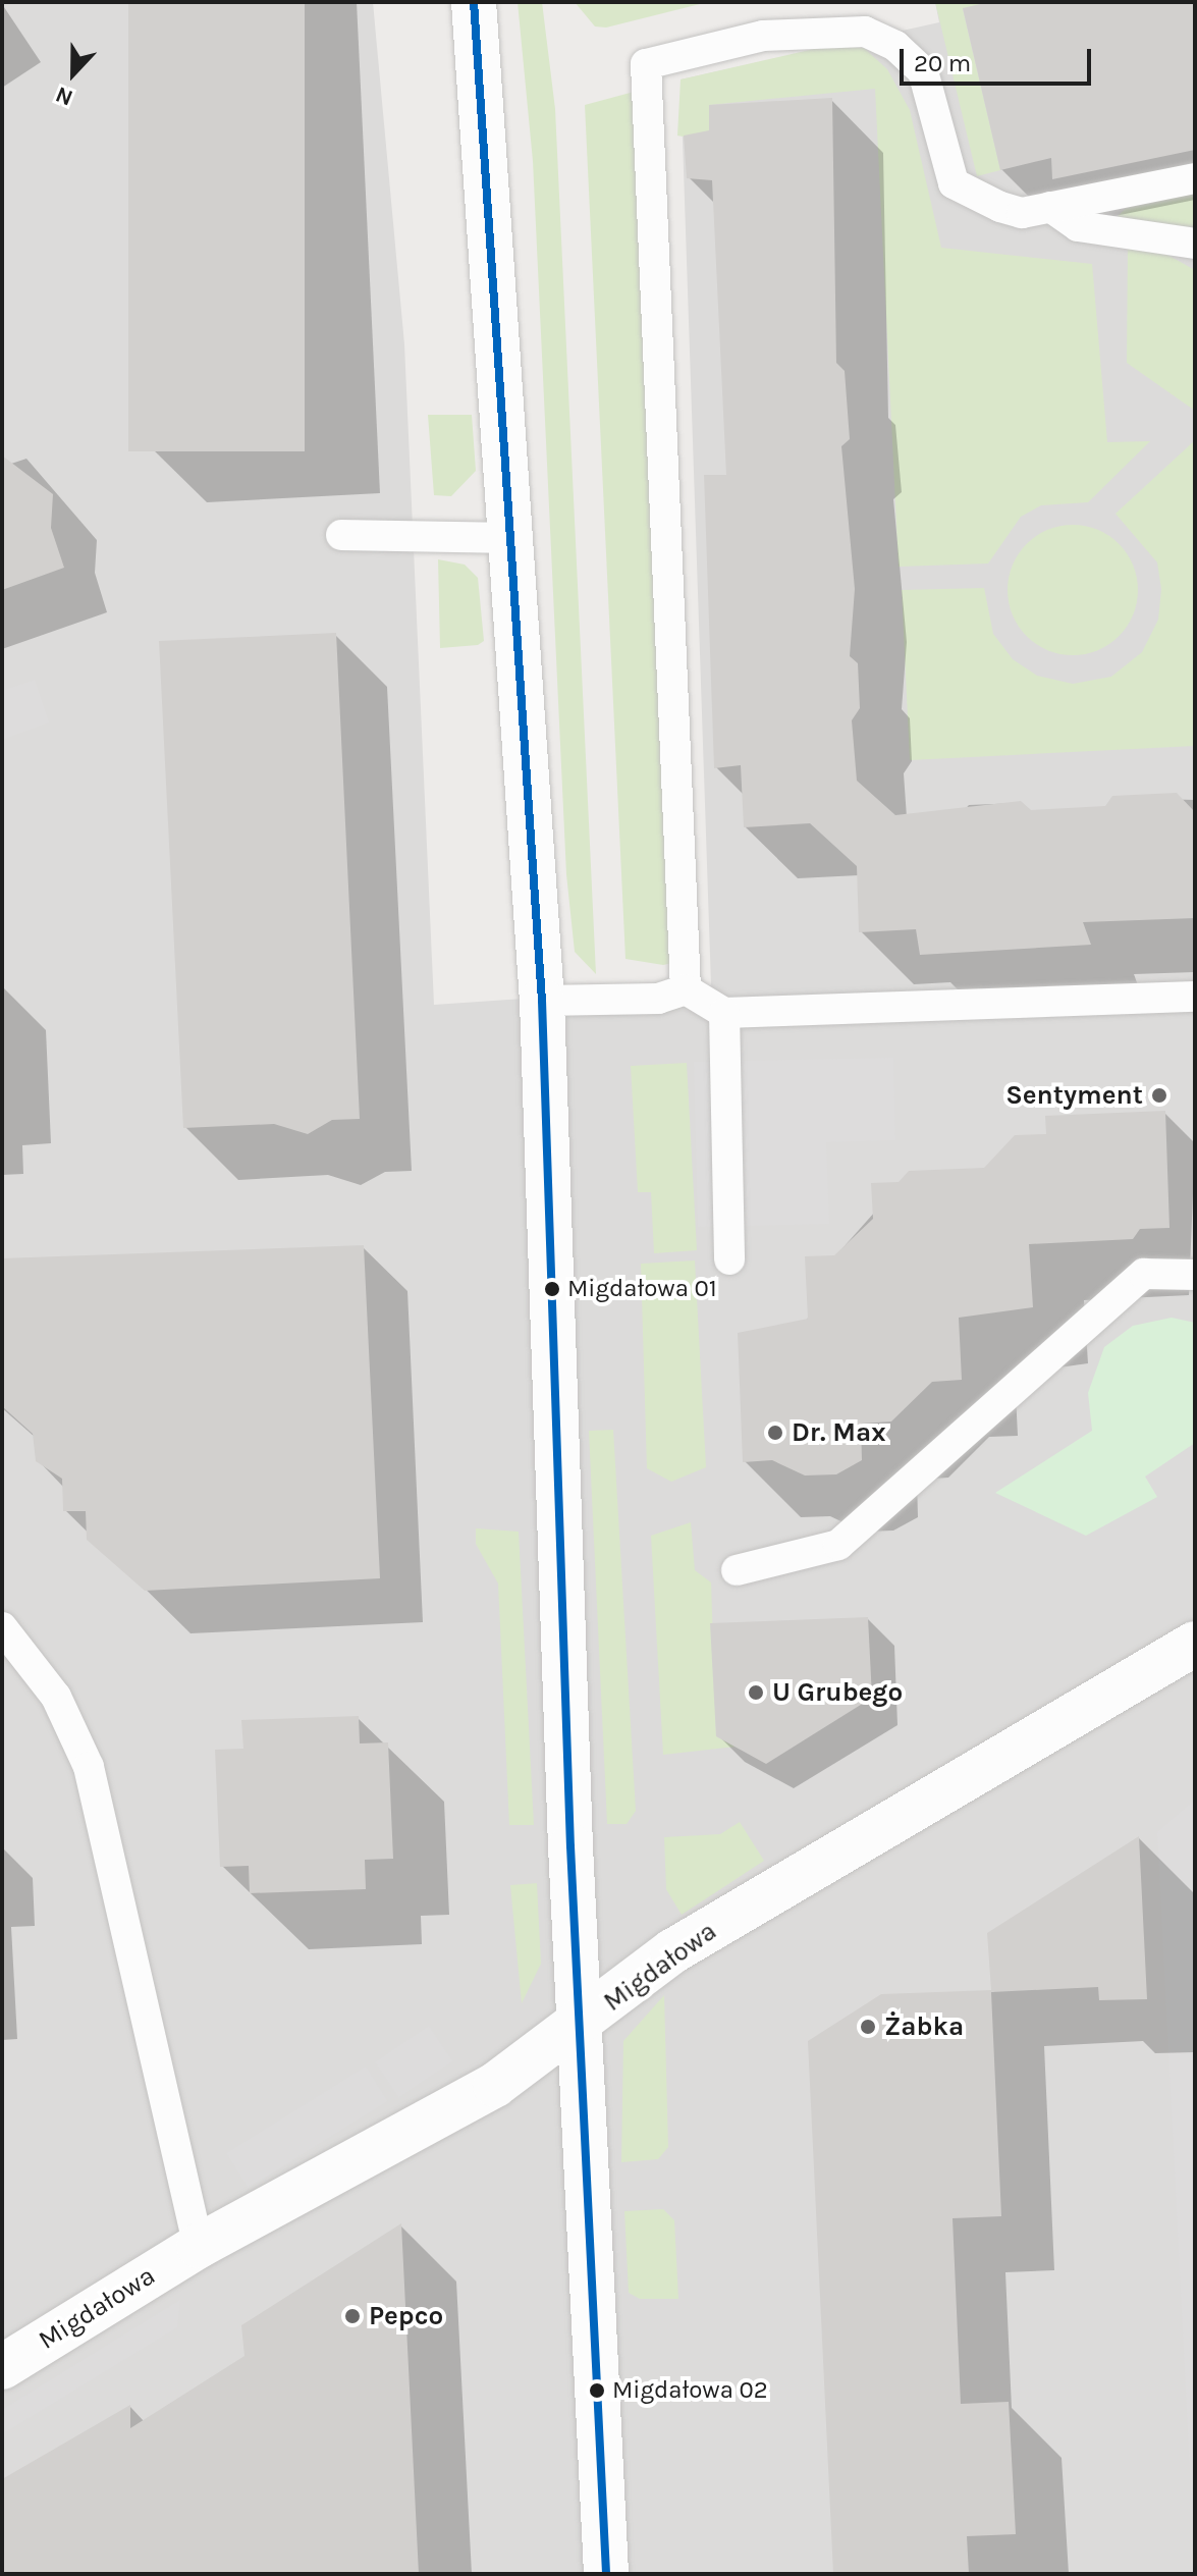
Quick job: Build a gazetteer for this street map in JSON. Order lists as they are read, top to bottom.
{
  "streets": {
    "street": ["Migdałowa"]
  },
  "places": [
    "Sentyment",
    "Migdałowa 01",
    "Dr. Max",
    "U Grubego",
    "Żabka",
    "Pepco",
    "Migdałowa 02"
  ],
  "scale_bar": "20 m",
  "north": "bottom"
}
